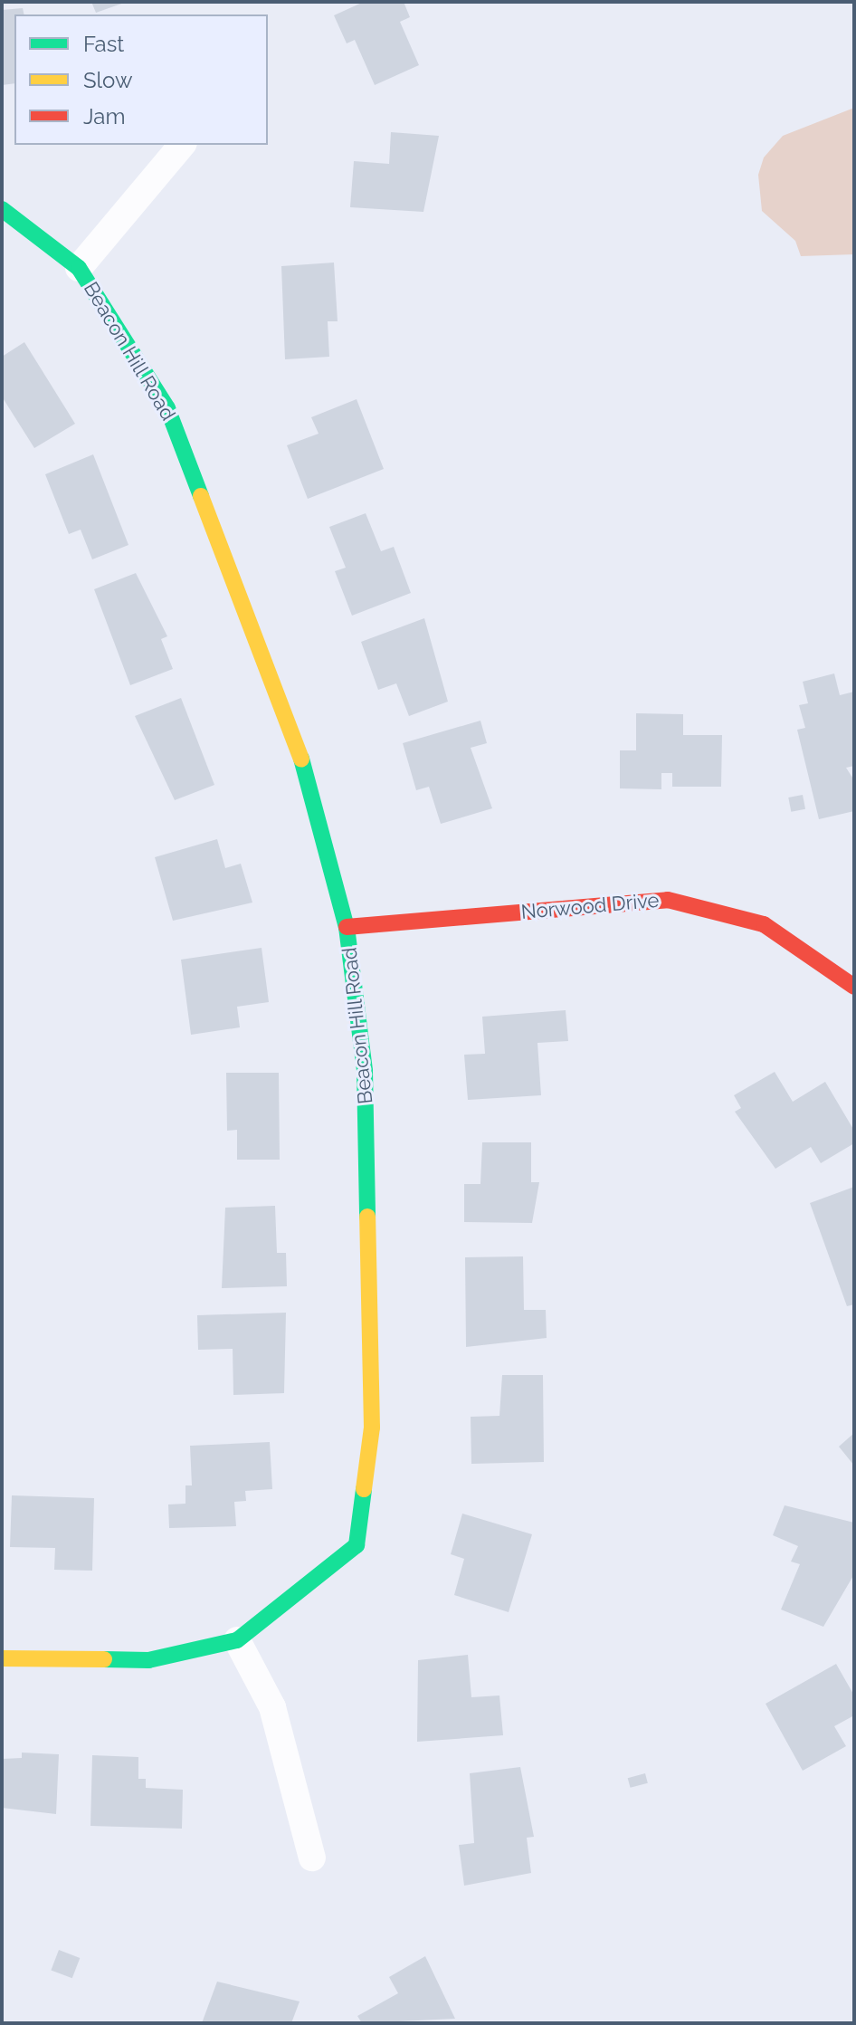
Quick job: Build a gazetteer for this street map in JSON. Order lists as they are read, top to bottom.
{
  "streets": {
    "street": ["Beacon Hill Road", "Norwood Drive"]
  },
  "crossings": [
    ["Beacon Hill Road", "Norwood Drive"]
  ],
  "legend": ["Fast", "Slow", "Jam"]
}
